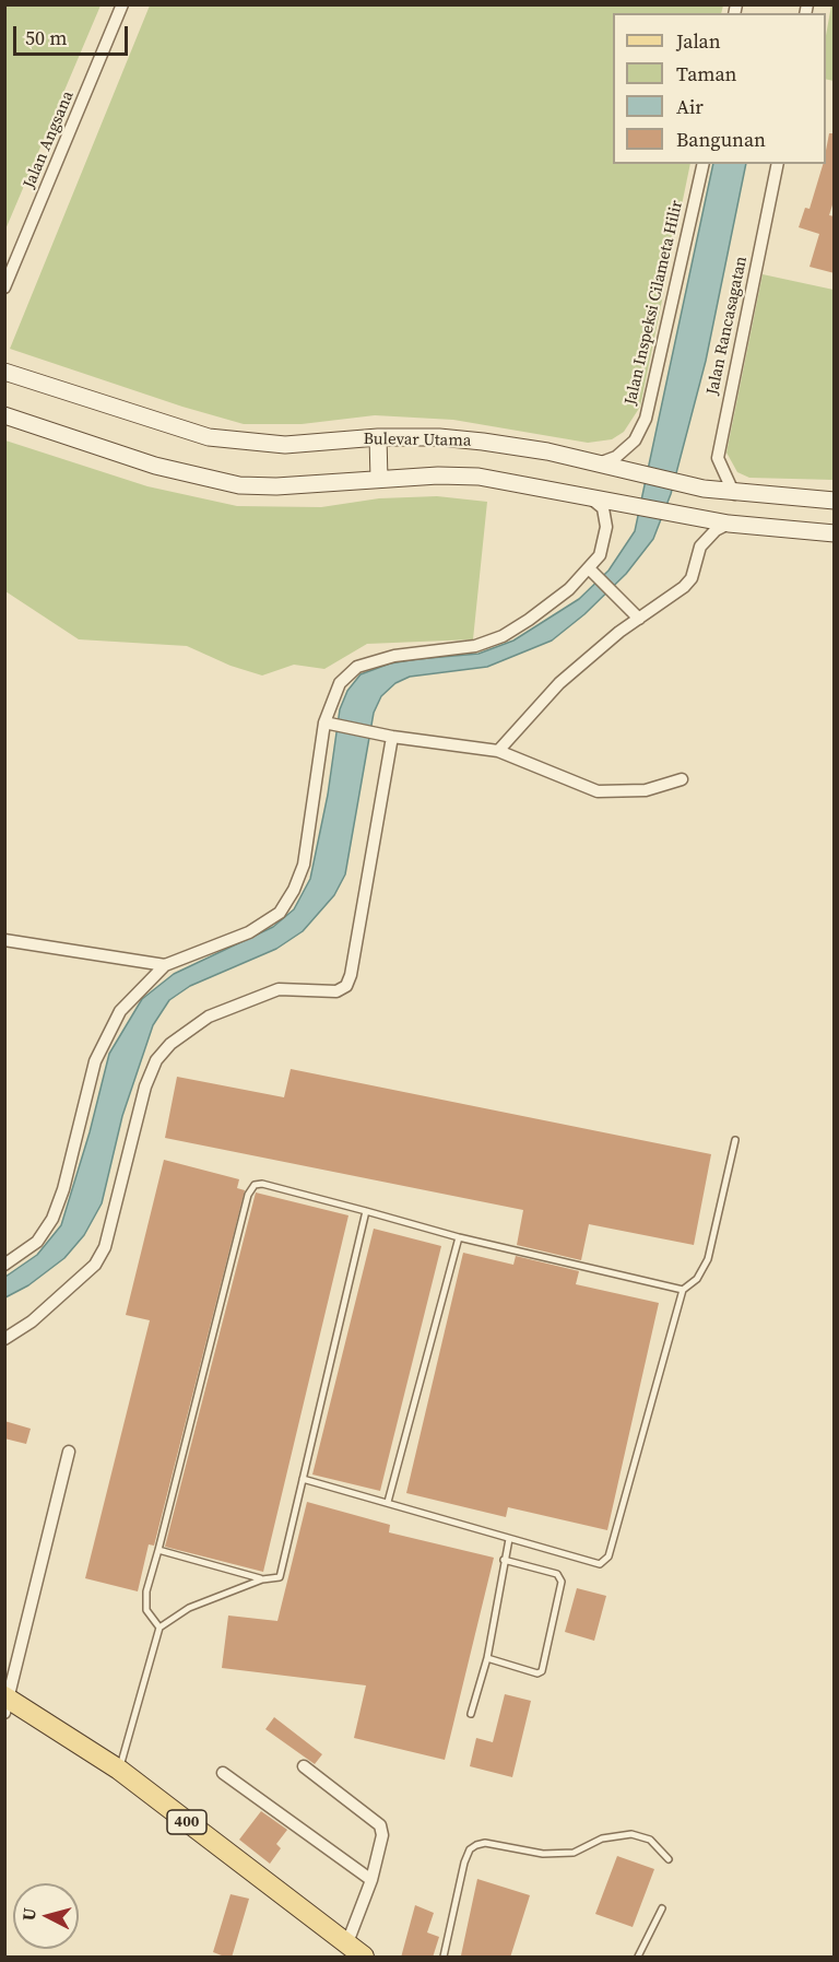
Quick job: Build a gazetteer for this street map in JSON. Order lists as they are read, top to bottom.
{
  "streets": {
    "main road": ["Bulevar Utama", "400"],
    "street": ["Jalan Angsana", "Jalan Inspeksi Cilameta Hilir", "Jalan Rancasagatan"]
  },
  "crossings": [
    ["Jalan Inspeksi Cilameta Hilir", "Bulevar Utama"],
    ["Jalan Rancasagatan", "Bulevar Utama"]
  ],
  "legend": [
    "Jalan",
    "Taman",
    "Air",
    "Bangunan"
  ],
  "scale_bar": "50 m",
  "north": "left"
}
